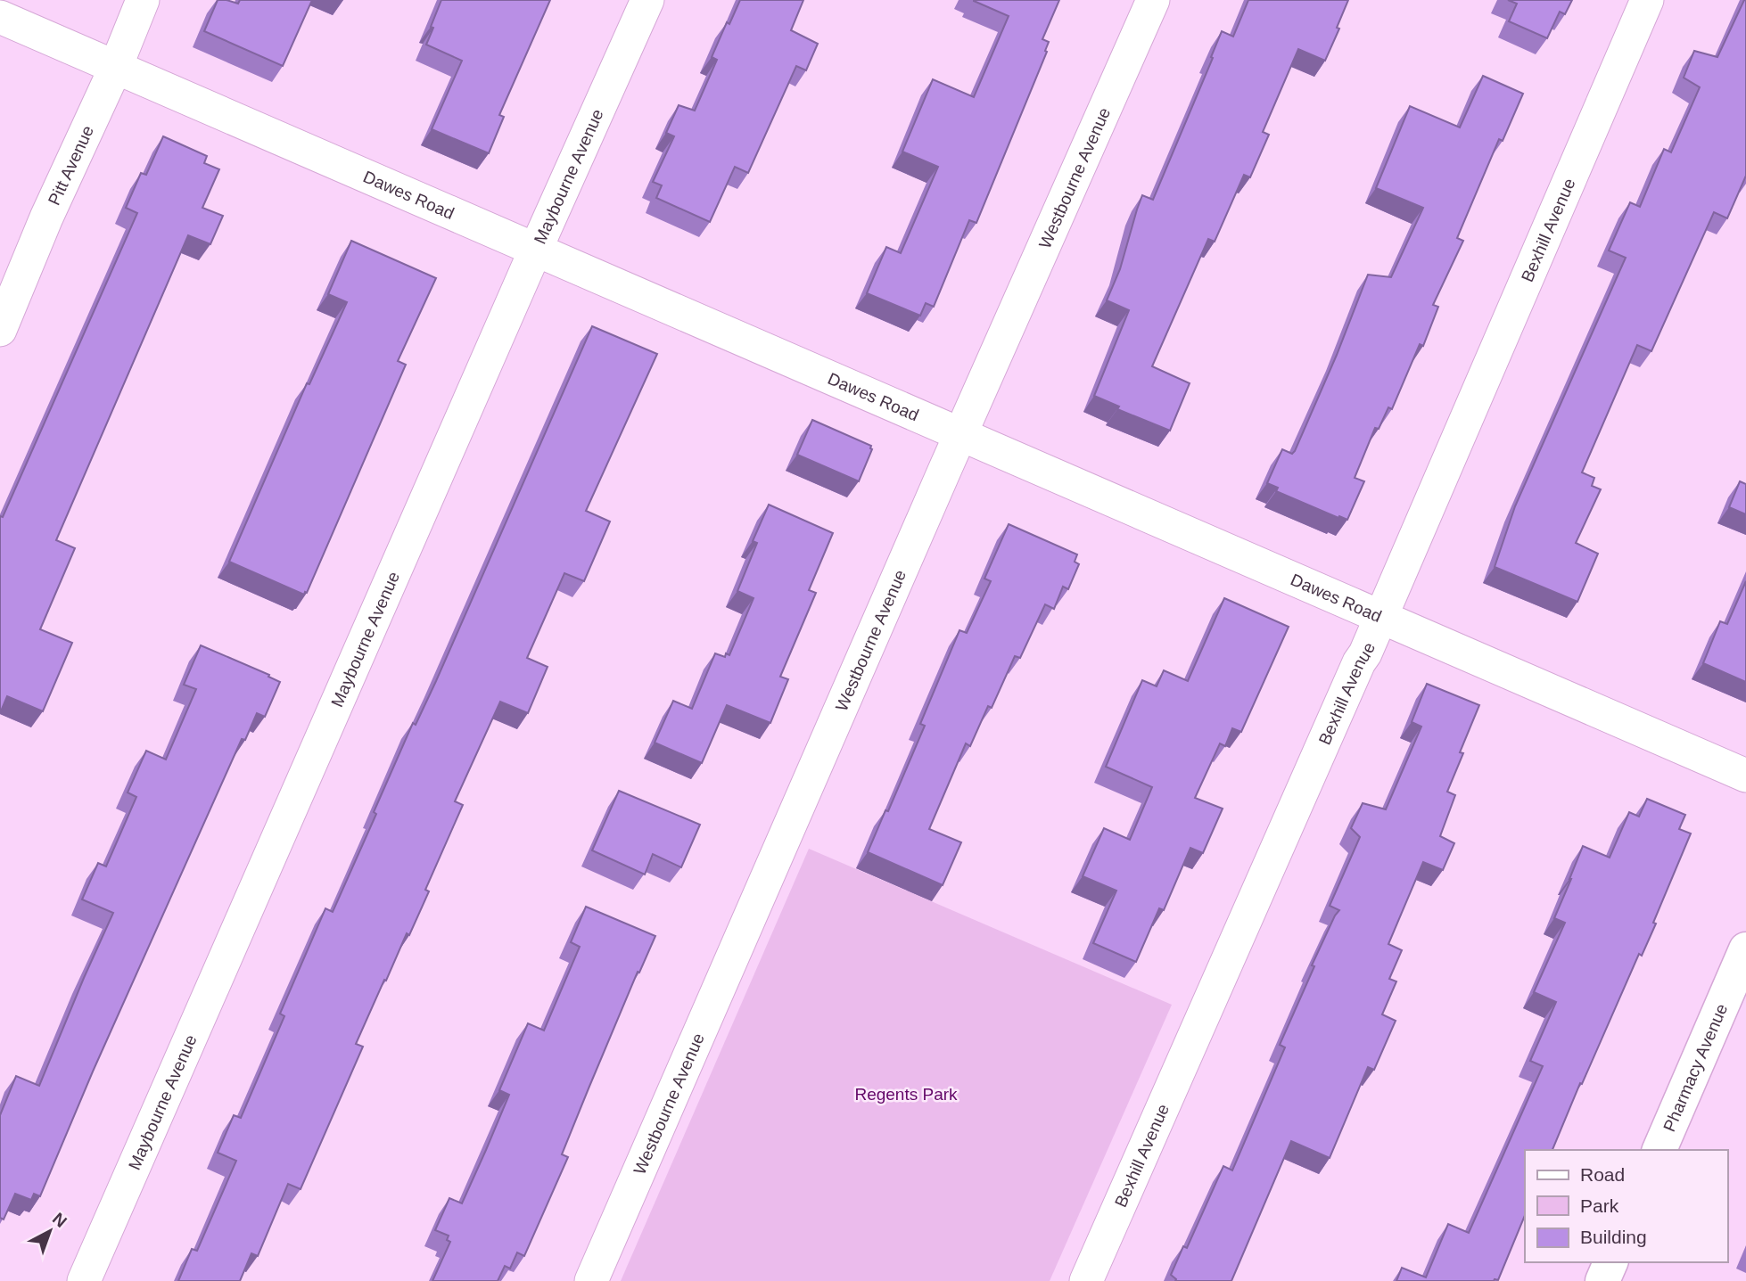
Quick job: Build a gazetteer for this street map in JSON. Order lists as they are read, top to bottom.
{
  "streets": {
    "street": [
      "Pitt Avenue",
      "Maybourne Avenue",
      "Westbourne Avenue",
      "Dawes Road",
      "Bexhill Avenue",
      "Pharmacy Avenue"
    ]
  },
  "crossings": [
    ["Pitt Avenue", "Dawes Road"],
    ["Maybourne Avenue", "Dawes Road"],
    ["Westbourne Avenue", "Dawes Road"],
    ["Dawes Road", "Bexhill Avenue"]
  ],
  "parks": ["Regents Park"],
  "legend": ["Road", "Park", "Building"],
  "north": "top right"
}
